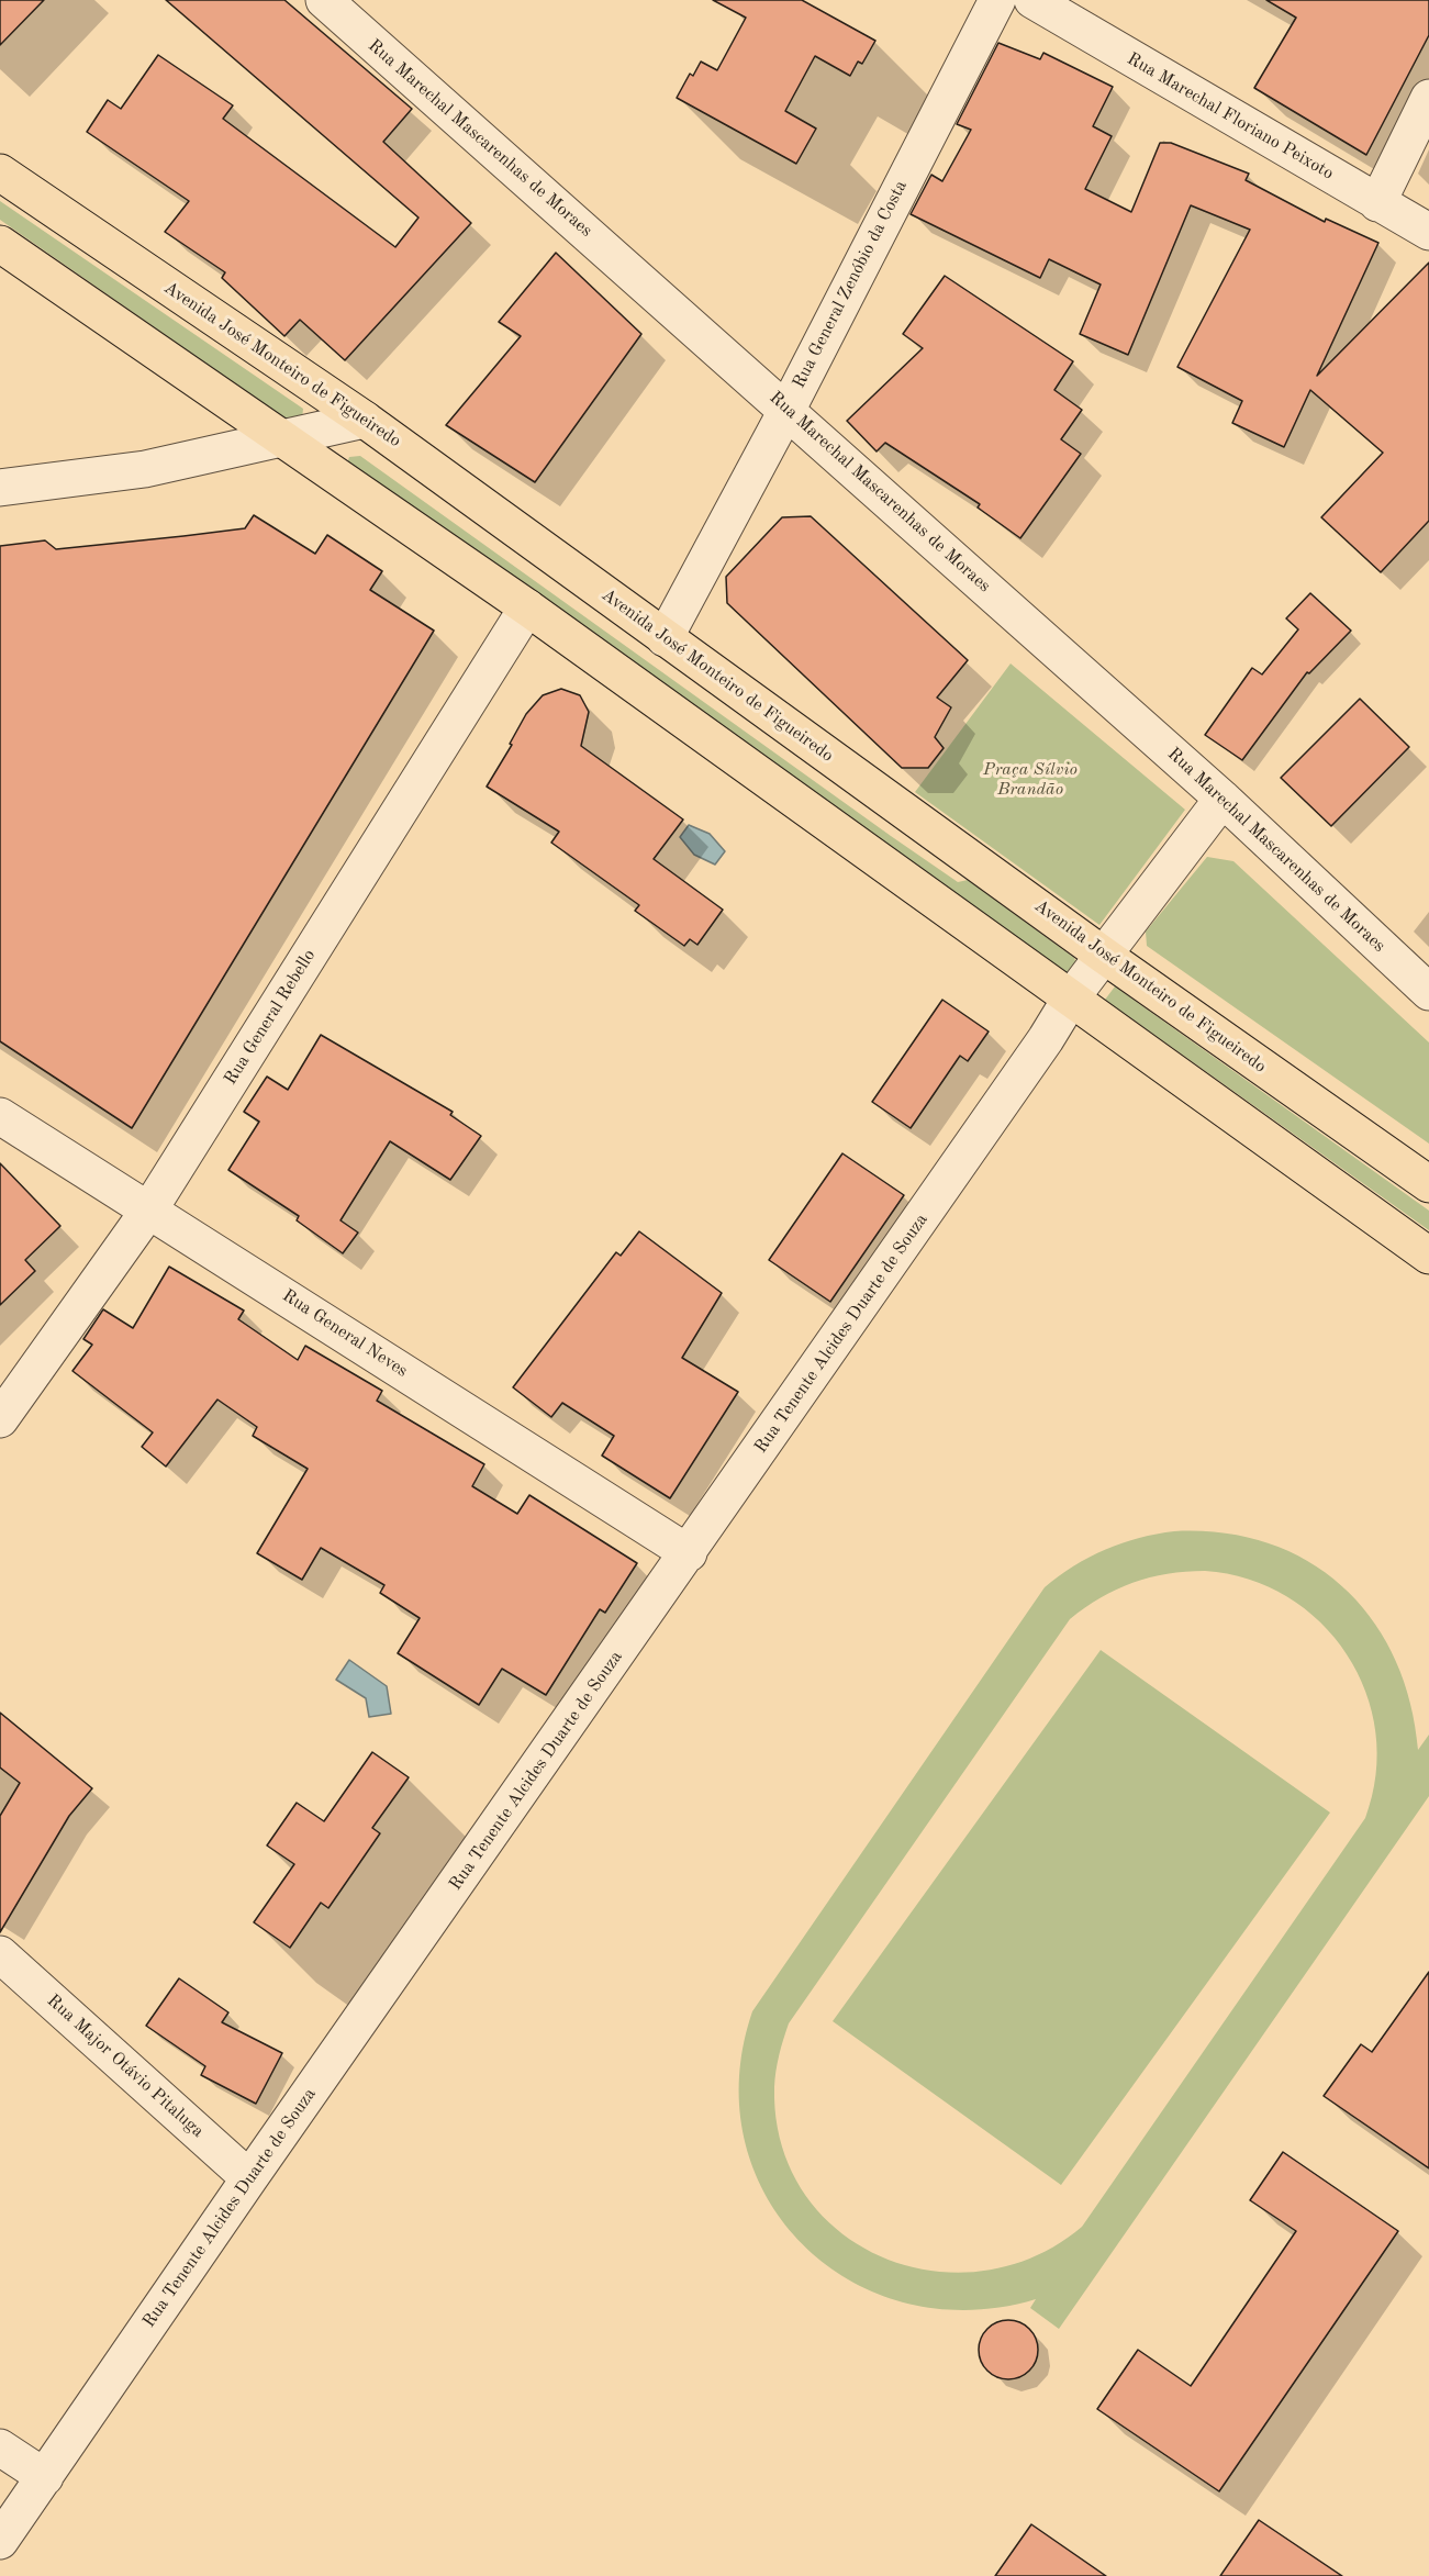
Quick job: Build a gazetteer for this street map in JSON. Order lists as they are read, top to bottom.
{
  "streets": {
    "main road": ["Avenida José Monteiro de Figueiredo"],
    "street": [
      "Rua Marechal Floriano Peixoto",
      "Rua Marechal Mascarenhas de Moraes",
      "Rua General Zenóbio da Costa",
      "Rua General Rebello",
      "Rua General Neves",
      "Rua Tenente Alcides Duarte de Souza",
      "Rua Major Otávio Pitaluga"
    ]
  },
  "crossings": [
    ["Rua Marechal Mascarenhas de Moraes", "Rua General Zenóbio da Costa"],
    ["Rua Marechal Mascarenhas de Moraes", "Rua Tenente Alcides Duarte de Souza"],
    ["Rua General Zenóbio da Costa", "Avenida José Monteiro de Figueiredo"],
    ["Avenida José Monteiro de Figueiredo", "Rua Tenente Alcides Duarte de Souza"],
    ["Rua General Rebello", "Rua General Neves"],
    ["Rua General Neves", "Rua Tenente Alcides Duarte de Souza"],
    ["Rua Tenente Alcides Duarte de Souza", "Rua Major Otávio Pitaluga"]
  ],
  "parks": ["Praça Sílvio Brandão"]
}
